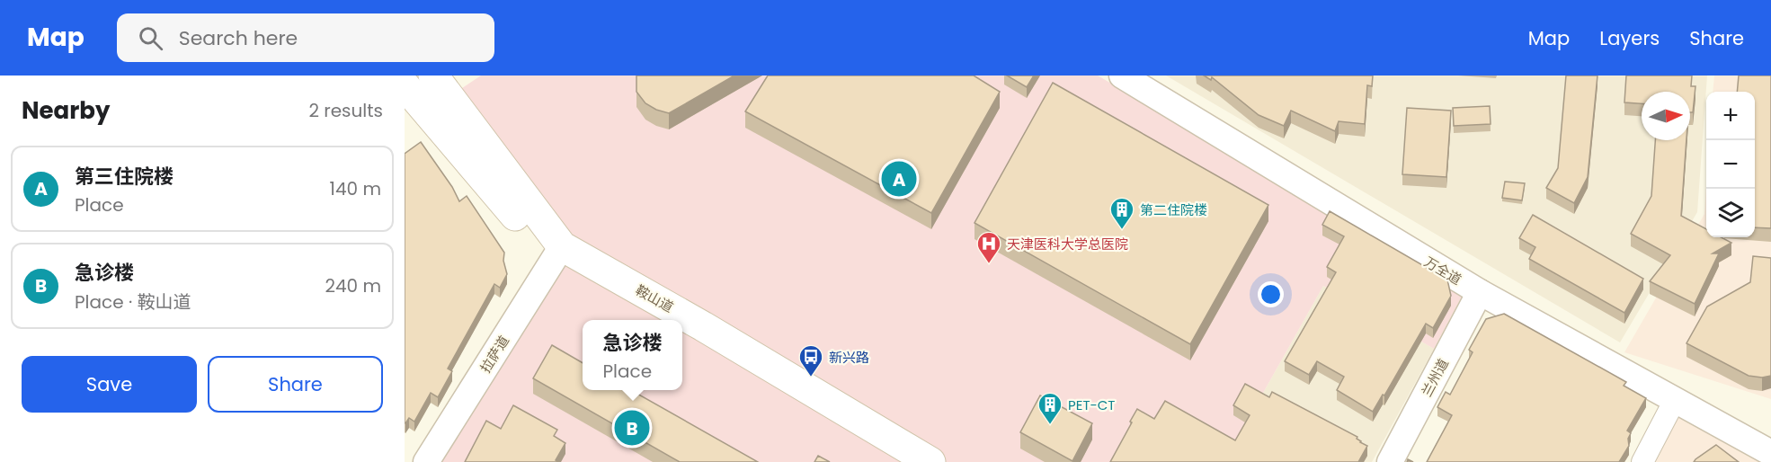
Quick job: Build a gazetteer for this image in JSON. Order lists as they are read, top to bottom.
{
  "streets": {
    "main road": ["鞍山道"],
    "street": ["万全道", "拉萨道", "兰州道"]
  },
  "crossings": [
    ["万全道", "兰州道"],
    ["鞍山道", "拉萨道"]
  ],
  "places": {
    "building": ["第二住院楼", "PET-CT"],
    "hospital": ["天津医科大学总医院"],
    "bus stop": ["新兴路"]
  },
  "north": "right",
  "page": {
    "header": "Map",
    "search": "Search here",
    "nav": ["Map", "Layers", "Share"],
    "heading": ["Nearby", "2 results"],
    "map_buttons": ["+", "−"],
    "list": [
      {
        "mark": "A",
        "name": "第三住院楼",
        "note": "Place",
        "value": "140 m"
      },
      {
        "mark": "B",
        "name": "急诊楼",
        "note": "Place · 鞍山道",
        "value": "240 m"
      }
    ],
    "pins": ["A", "B"],
    "popup": ["急诊楼", "Place"],
    "buttons": ["Save", "Share"]
  }
}
